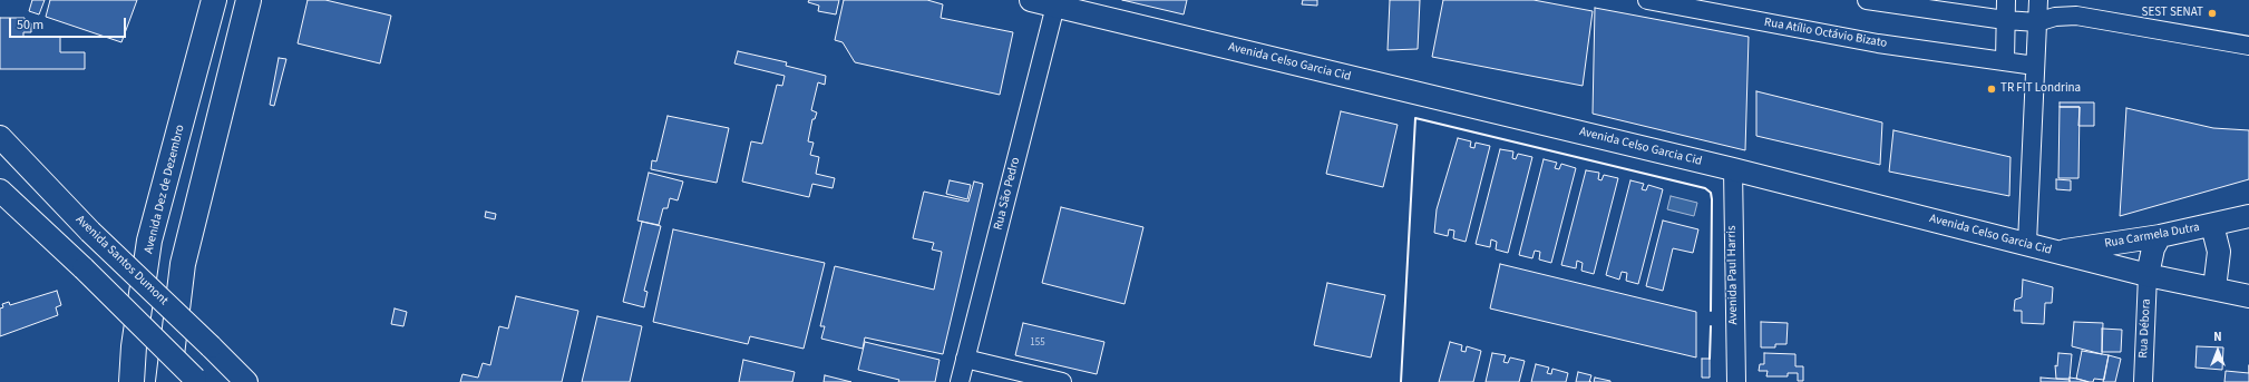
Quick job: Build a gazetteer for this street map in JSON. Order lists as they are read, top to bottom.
{
  "streets": {
    "highway": ["Avenida Dez de Dezembro"],
    "main road": ["Avenida Celso Garcia Cid", "Rua Carmela Dutra", "Avenida Santos Dumont"],
    "street": [
      "Rua Atílio Octávio Bizato",
      "Rua São Pedro",
      "Avenida Paul Harris",
      "Rua Débora"
    ]
  },
  "crossings": [
    ["Avenida Celso Garcia Cid", "Rua São Pedro"],
    ["Avenida Celso Garcia Cid", "Rua Carmela Dutra"],
    ["Avenida Celso Garcia Cid", "Avenida Paul Harris"],
    ["Avenida Celso Garcia Cid", "Rua Débora"]
  ],
  "places": ["SEST SENAT", "TR FIT Londrina"],
  "house_numbers": ["155"],
  "scale_bar": "50 m",
  "north": "top"
}
